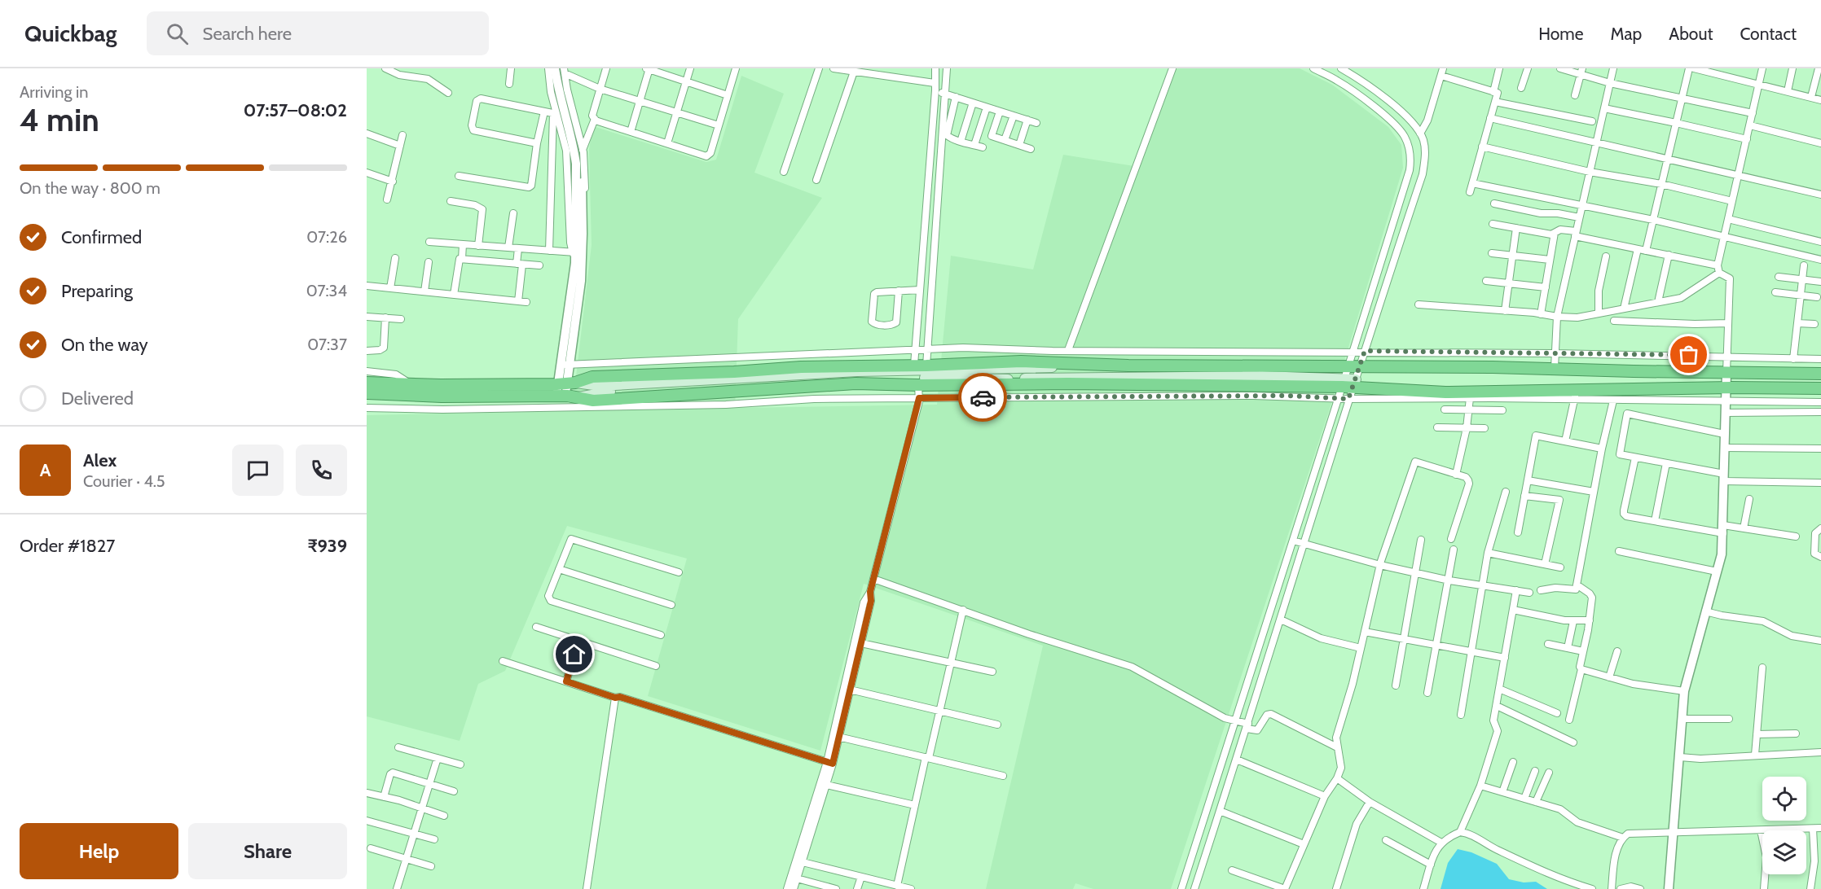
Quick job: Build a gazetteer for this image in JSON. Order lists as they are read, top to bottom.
{
  "page": {
    "header": "Quickbag",
    "search": "Search here",
    "nav": [
      "Home",
      "Map",
      "About",
      "Contact"
    ],
    "heading": ["4 min", "Arriving in", "07:57–08:02"],
    "panel": [
      "Alex",
      "Courier · 4.5",
      "Order #1827",
      "₹939"
    ],
    "bar": "On the way · 800 m",
    "list": [
      ["Confirmed", "07:26"],
      ["Preparing", "07:34"],
      ["On the way", "07:37"],
      "Delivered"
    ],
    "round": "A",
    "buttons": ["Help", "Share"]
  }
}
